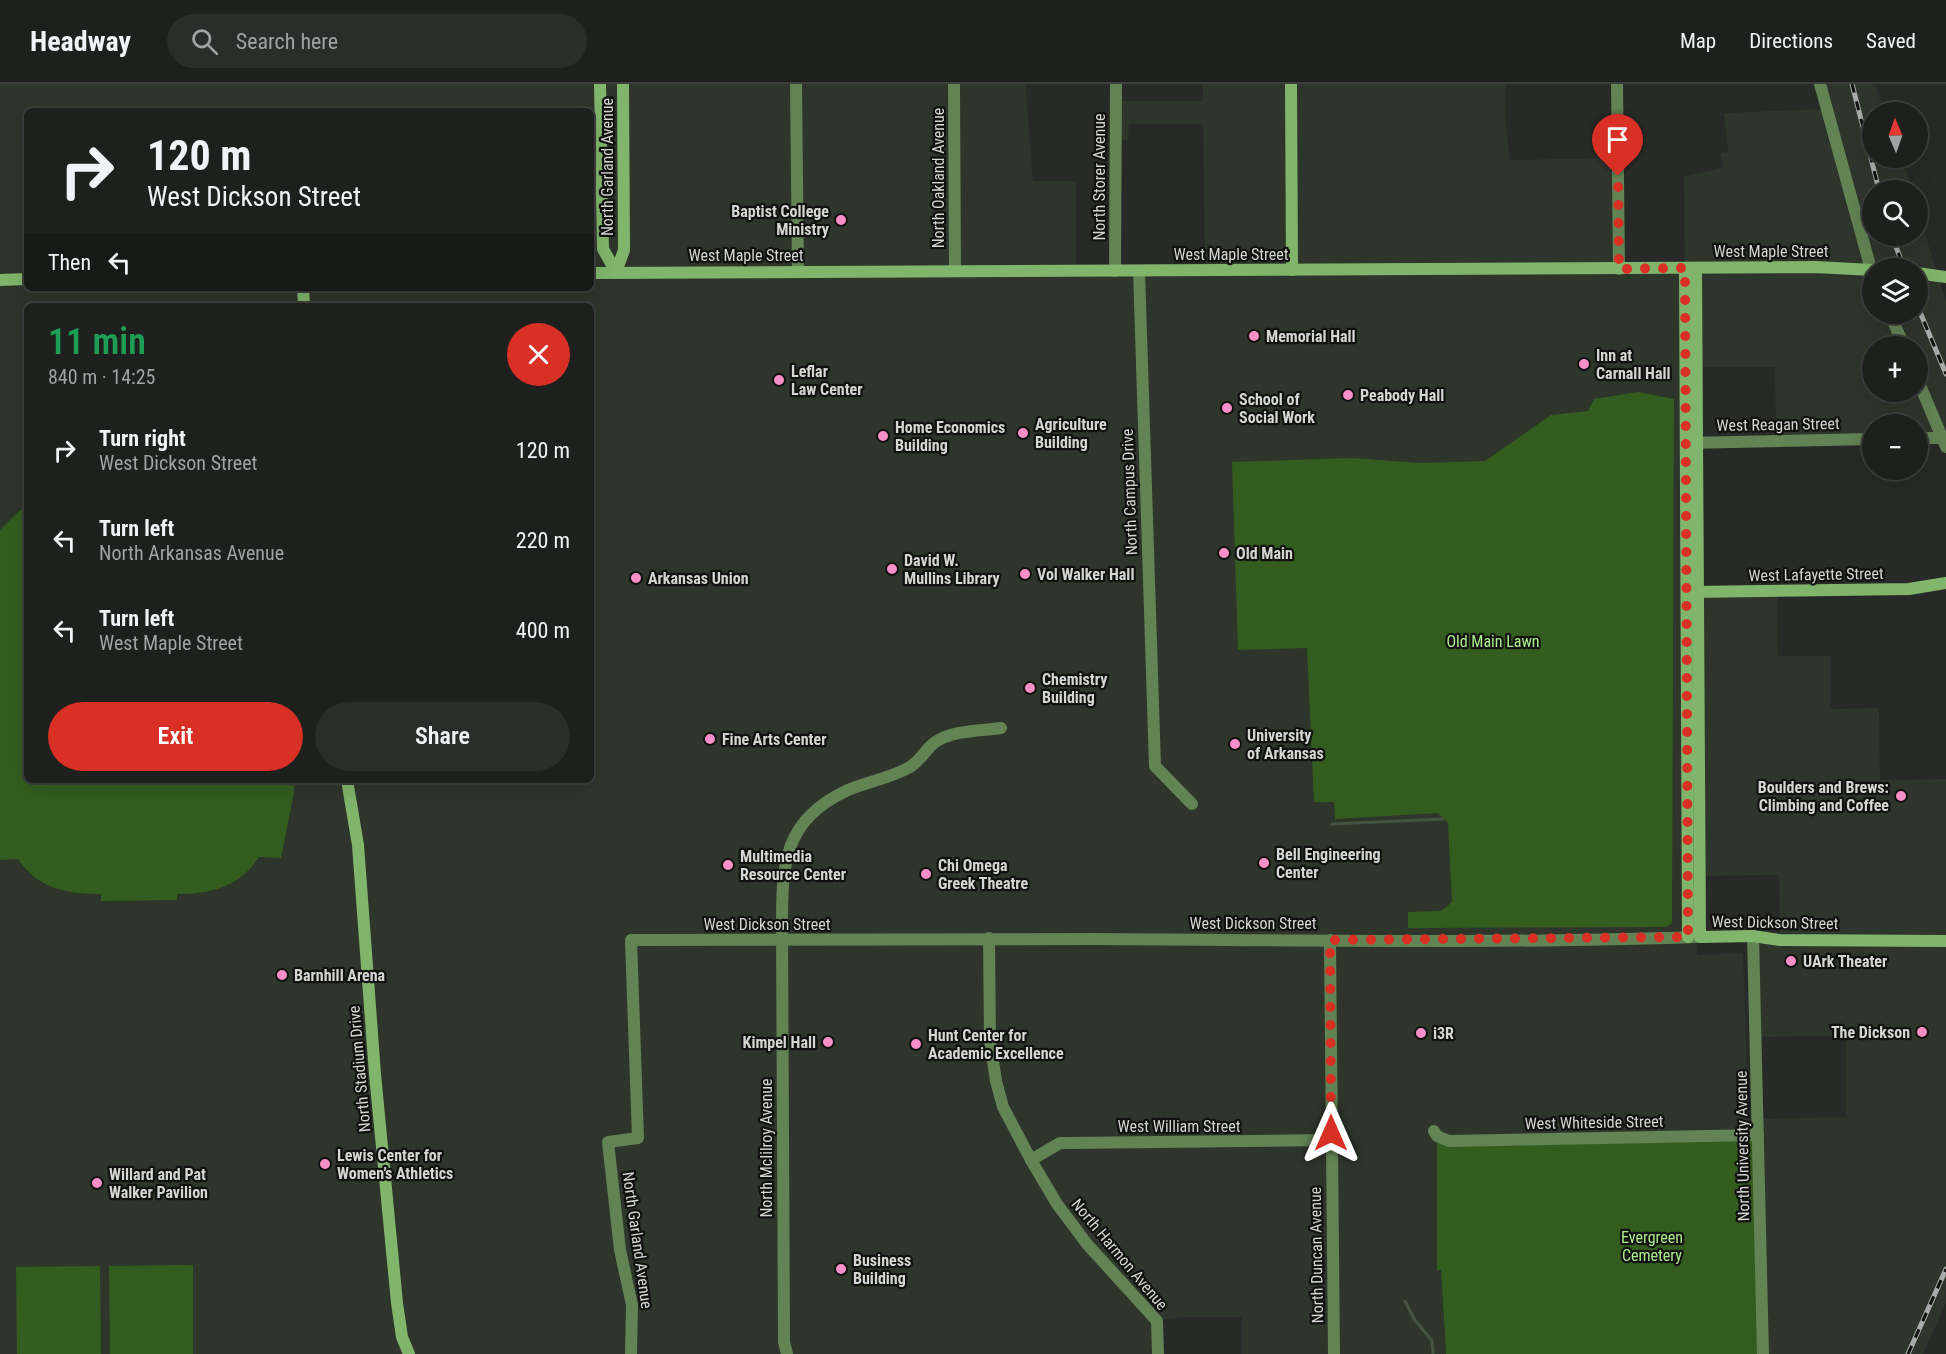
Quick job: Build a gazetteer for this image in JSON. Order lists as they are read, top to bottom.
{
  "streets": {
    "street": [
      "North Garland Avenue",
      "North Storer Avenue",
      "North Oakland Avenue",
      "West Maple Street",
      "West Reagan Street",
      "North Campus Drive",
      "West Lafayette Street",
      "West Dickson Street",
      "North Stadium Drive",
      "West Whiteside Street",
      "West William Street",
      "North University Avenue",
      "North McIilroy Avenue",
      "North Harmon Avenue",
      "North Duncan Avenue"
    ]
  },
  "crossings": [
    ["North Garland Avenue", "West Maple Street"],
    ["North Garland Avenue", "West Dickson Street"],
    ["North Storer Avenue", "West Maple Street"],
    ["North Oakland Avenue", "West Maple Street"],
    ["West Maple Street", "North Campus Drive"],
    ["West Dickson Street", "North University Avenue"],
    ["West Dickson Street", "North McIilroy Avenue"],
    ["West Dickson Street", "North Harmon Avenue"],
    ["West Dickson Street", "North Duncan Avenue"],
    ["West Whiteside Street", "North University Avenue"],
    ["West William Street", "North Harmon Avenue"],
    ["West William Street", "North Duncan Avenue"]
  ],
  "parks": ["Old Main Lawn", "Evergreen Cemetery"],
  "places": [
    "Baptist College Ministry",
    "Memorial Hall",
    "Inn at Carnall Hall",
    "Leflar Law Center",
    "Peabody Hall",
    "School of Social Work",
    "Agriculture Building",
    "Home Economics Building",
    "Old Main",
    "David W. Mullins Library",
    "Vol Walker Hall",
    "Arkansas Union",
    "Chemistry Building",
    "Fine Arts Center",
    "University of Arkansas",
    "Boulders and Brews: Climbing and Coffee",
    "Bell Engineering Center",
    "Multimedia Resource Center",
    "Chi Omega Greek Theatre",
    "UArk Theater",
    "Barnhill Arena",
    "The Dickson",
    "i3R",
    "Kimpel Hall",
    "Hunt Center for Academic Excellence",
    "Lewis Center for Women’s Athletics",
    "Willard and Pat Walker Pavilion",
    "Business Building"
  ],
  "north": "top",
  "page": {
    "header": "Headway",
    "search": "Search here",
    "nav": ["Map", "Directions", "Saved"],
    "map_buttons": ["+", "−"],
    "turn": ["120 m", "West Dickson Street"],
    "then": "Then",
    "heading": ["11 min", "840 m · 14:25"],
    "list": [
      {
        "name": "Turn right",
        "note": "West Dickson Street",
        "value": "120 m"
      },
      {
        "name": "Turn left",
        "note": "North Arkansas Avenue",
        "value": "220 m"
      },
      {
        "name": "Turn left",
        "note": "West Maple Street",
        "value": "400 m"
      }
    ],
    "buttons": ["Exit", "Share"]
  }
}
